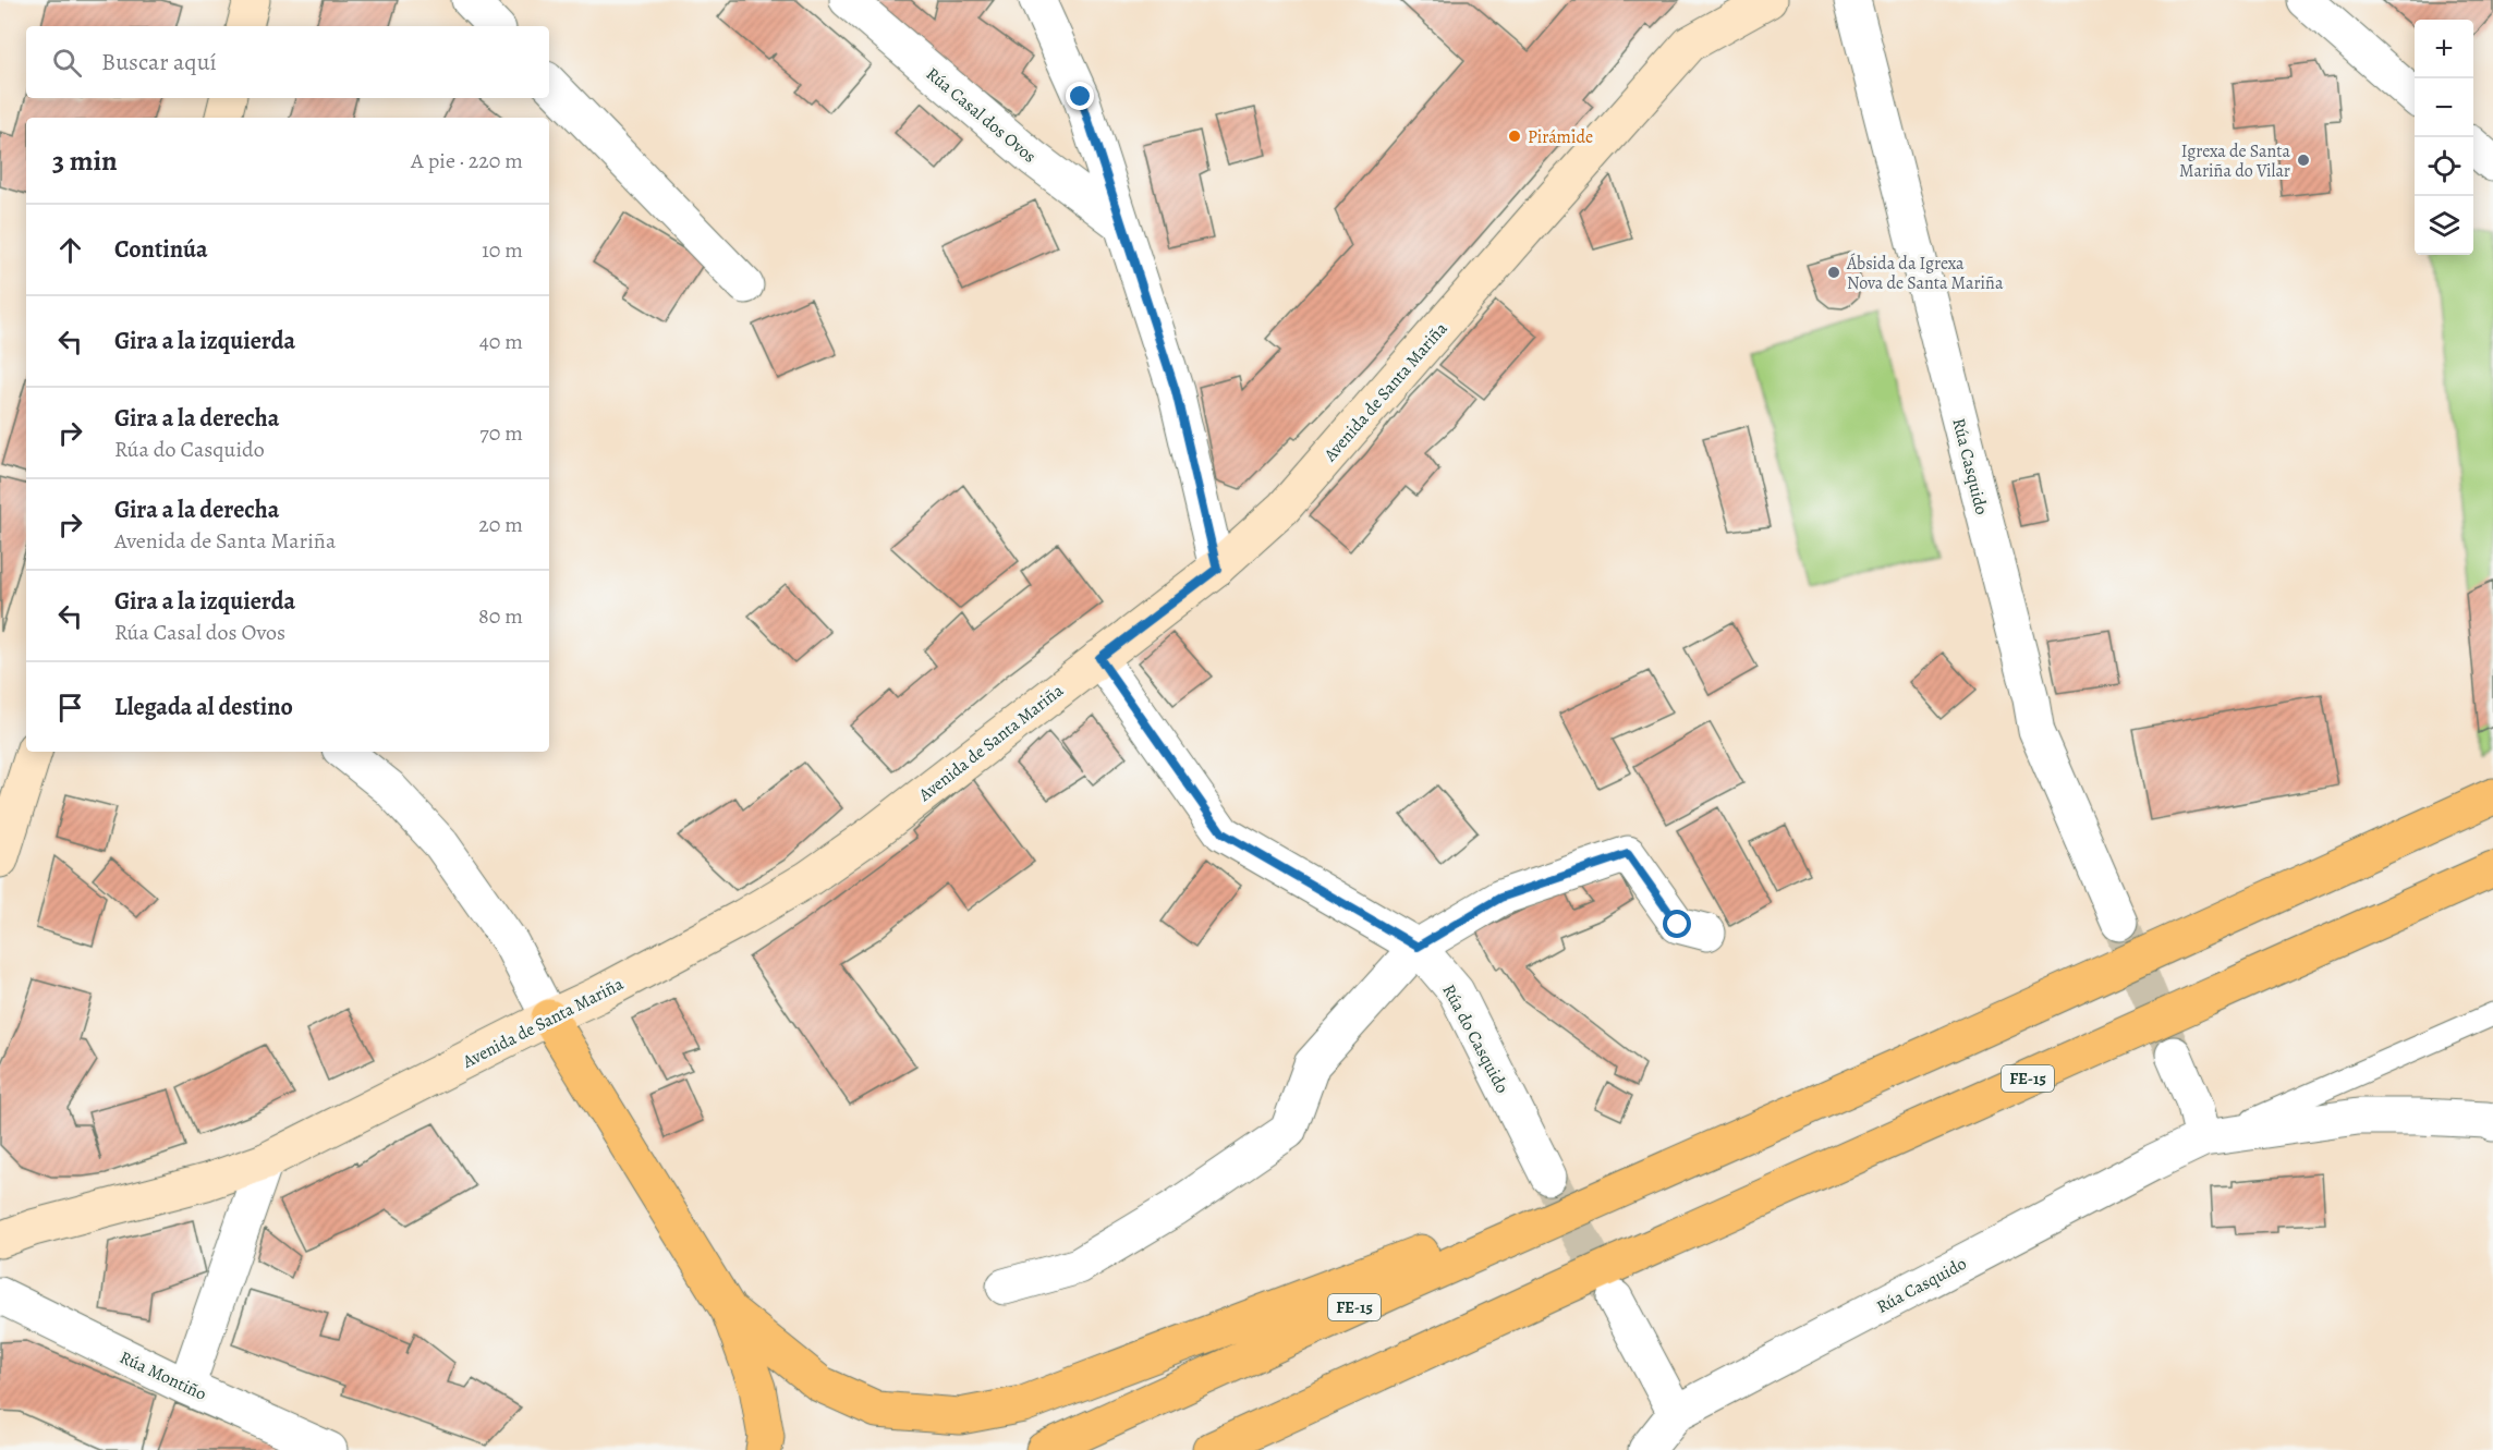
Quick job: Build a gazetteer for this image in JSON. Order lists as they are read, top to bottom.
{
  "streets": {
    "highway": ["FE-15"],
    "street": [
      "Rúa Casal dos Ovos",
      "Avenida de Santa Mariña",
      "Rúa Casquido",
      "Rúa do Casquido",
      "Rúa Montiño"
    ]
  },
  "crossings": [
    ["Avenida de Santa Mariña", "Rúa do Casquido"]
  ],
  "places": ["Pirámide", "Igrexa de Santa Mariña do Vilar", "Ábsida da Igrexa Nova de Santa Mariña"],
  "page": {
    "map_buttons": ["+", "−"],
    "search": "Buscar aquí",
    "heading": ["3 min", "A pie · 220 m"],
    "list": [
      ["Continúa", "10 m"],
      ["Gira a la izquierda", "40 m"],
      ["Gira a la derecha", "Rúa do Casquido", "70 m"],
      ["Gira a la derecha", "Avenida de Santa Mariña", "20 m"],
      ["Gira a la izquierda", "Rúa Casal dos Ovos", "80 m"],
      "Llegada al destino"
    ]
  }
}
